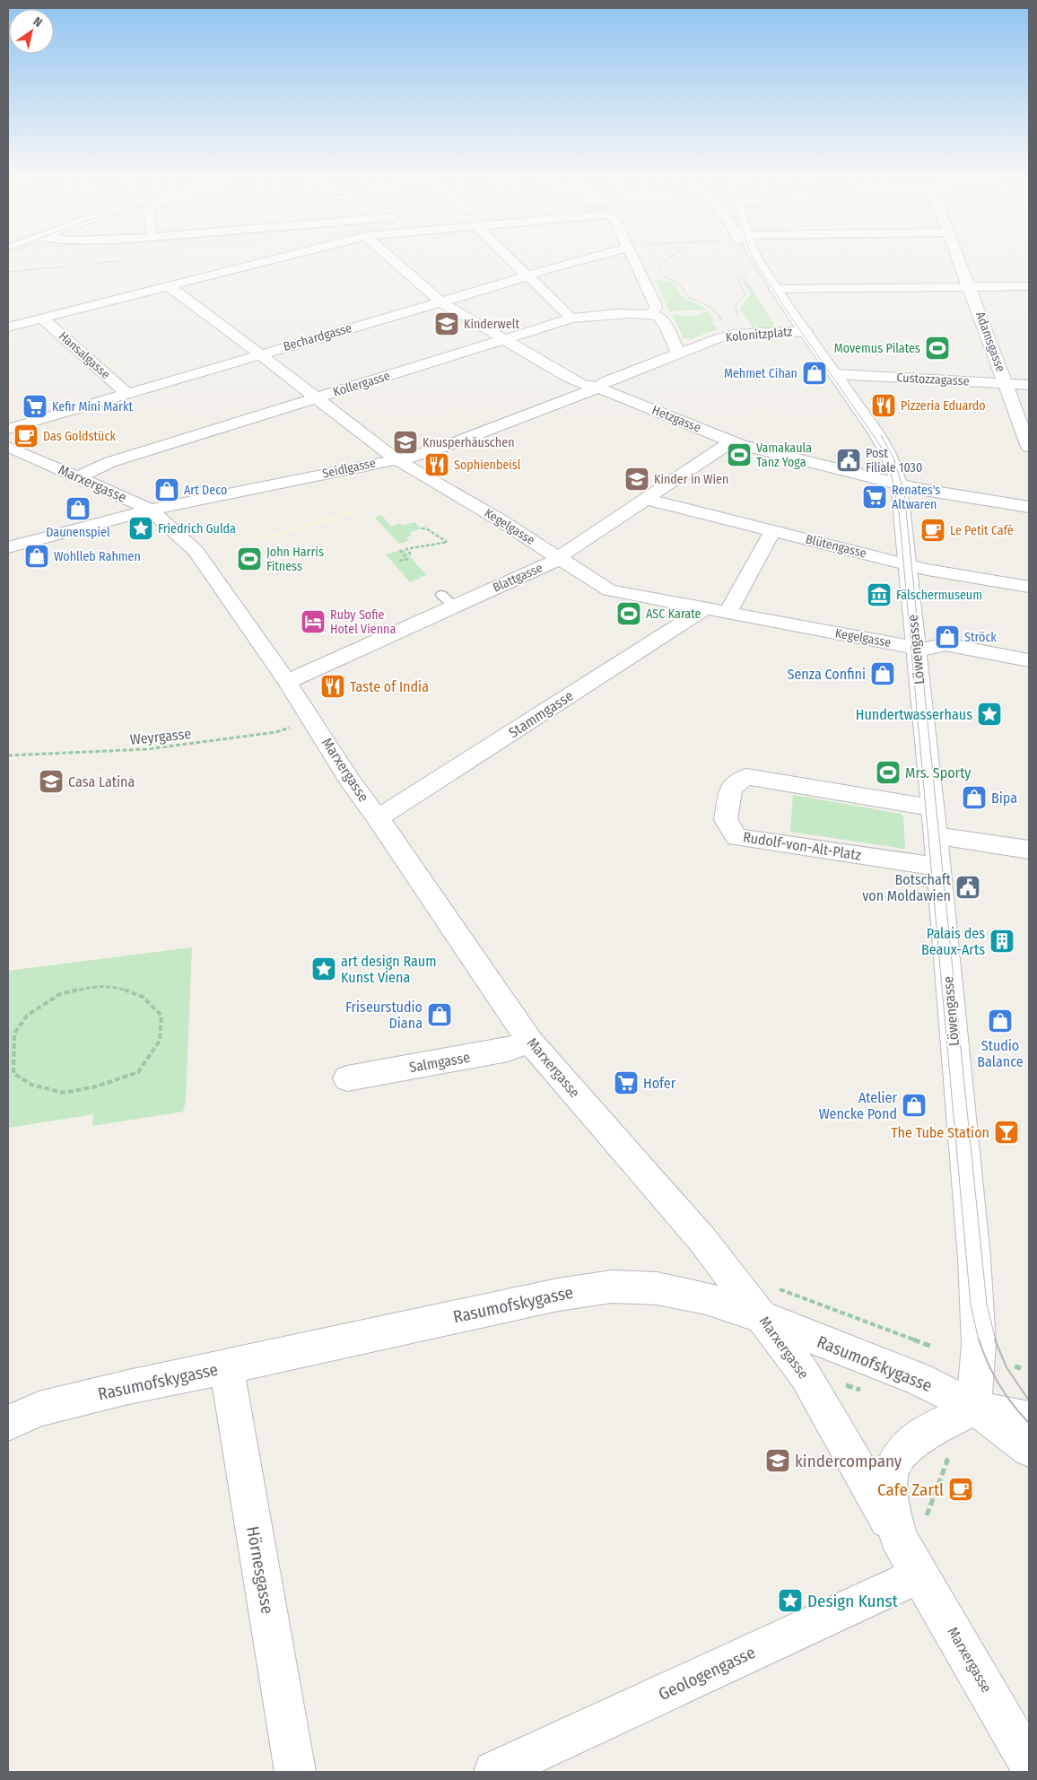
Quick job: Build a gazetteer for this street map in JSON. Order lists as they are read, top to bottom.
{
  "streets": {
    "street": [
      "Kolonitzplatz",
      "Bechardgasse",
      "Adamsgasse",
      "Hansalgasse",
      "Custozzagasse",
      "Kollergasse",
      "Hetzgasse",
      "Seidlgasse",
      "Marxergasse",
      "Kegelgasse",
      "Blütengasse",
      "Blattgasse",
      "Löwengasse",
      "Stammgasse",
      "Rudolf-von-Alt-Platz",
      "Salmgasse",
      "Rasumofskygasse",
      "Hörnesgasse",
      "Geologengasse"
    ],
    "path": ["Weyrgasse"]
  },
  "crossings": [
    ["Kolonitzplatz", "Seidlgasse"],
    ["Kolonitzplatz", "Löwengasse"],
    ["Bechardgasse", "Hansalgasse"],
    ["Bechardgasse", "Hetzgasse"],
    ["Bechardgasse", "Kegelgasse"],
    ["Adamsgasse", "Custozzagasse"],
    ["Custozzagasse", "Löwengasse"],
    ["Kollergasse", "Hetzgasse"],
    ["Kollergasse", "Marxergasse"],
    ["Kollergasse", "Kegelgasse"],
    ["Hetzgasse", "Seidlgasse"],
    ["Hetzgasse", "Blattgasse"],
    ["Hetzgasse", "Löwengasse"],
    ["Seidlgasse", "Marxergasse"],
    ["Seidlgasse", "Kegelgasse"],
    ["Marxergasse", "Blattgasse"],
    ["Marxergasse", "Stammgasse"],
    ["Marxergasse", "Weyrgasse"],
    ["Marxergasse", "Salmgasse"],
    ["Marxergasse", "Rasumofskygasse"],
    ["Marxergasse", "Geologengasse"],
    ["Kegelgasse", "Blattgasse"],
    ["Kegelgasse", "Löwengasse"],
    ["Kegelgasse", "Stammgasse"],
    ["Blütengasse", "Blattgasse"],
    ["Blütengasse", "Löwengasse"],
    ["Löwengasse", "Rudolf-von-Alt-Platz"],
    ["Löwengasse", "Rasumofskygasse"],
    ["Rasumofskygasse", "Hörnesgasse"]
  ],
  "places": {
    "school or university": [
      "Kinderwelt",
      "Knusperhäuschen",
      "Kinder in Wien",
      "Casa Latina",
      "kindercompany"
    ],
    "sports": [
      "Movemus Pilates",
      "Vamakaula Tanz Yoga",
      "John Harris Fitness",
      "ASC Karate",
      "Mrs. Sporty"
    ],
    "shop": [
      "Mehmet Cihan",
      "Art Deco",
      "Daunenspiel",
      "Wohlleb Rahmen",
      "Ströck",
      "Senza Confini",
      "Bipa",
      "Friseurstudio Diana",
      "Studio Balance",
      "Atelier Wencke Pond"
    ],
    "restaurant": ["Pizzeria Eduardo", "Sophienbeisl", "Taste of India"],
    "supermarket": ["Kefir Mini Markt", "Renates's Altwaren", "Hofer"],
    "cafe": ["Das Goldstück", "Le Petit Café", "Cafe Zartl"],
    "public building": ["Post Filiale 1030", "Botschaft von Moldawien"],
    "place": [
      "Friedrich Gulda",
      "Hundertwasserhaus",
      "art design Raum Kunst Viena",
      "Design Kunst"
    ],
    "museum": ["Fälschermuseum"],
    "hotel": ["Ruby Sofie Hotel Vienna"],
    "building": ["Palais des Beaux-Arts"],
    "bar": ["The Tube Station"]
  },
  "north": "top right"
}
